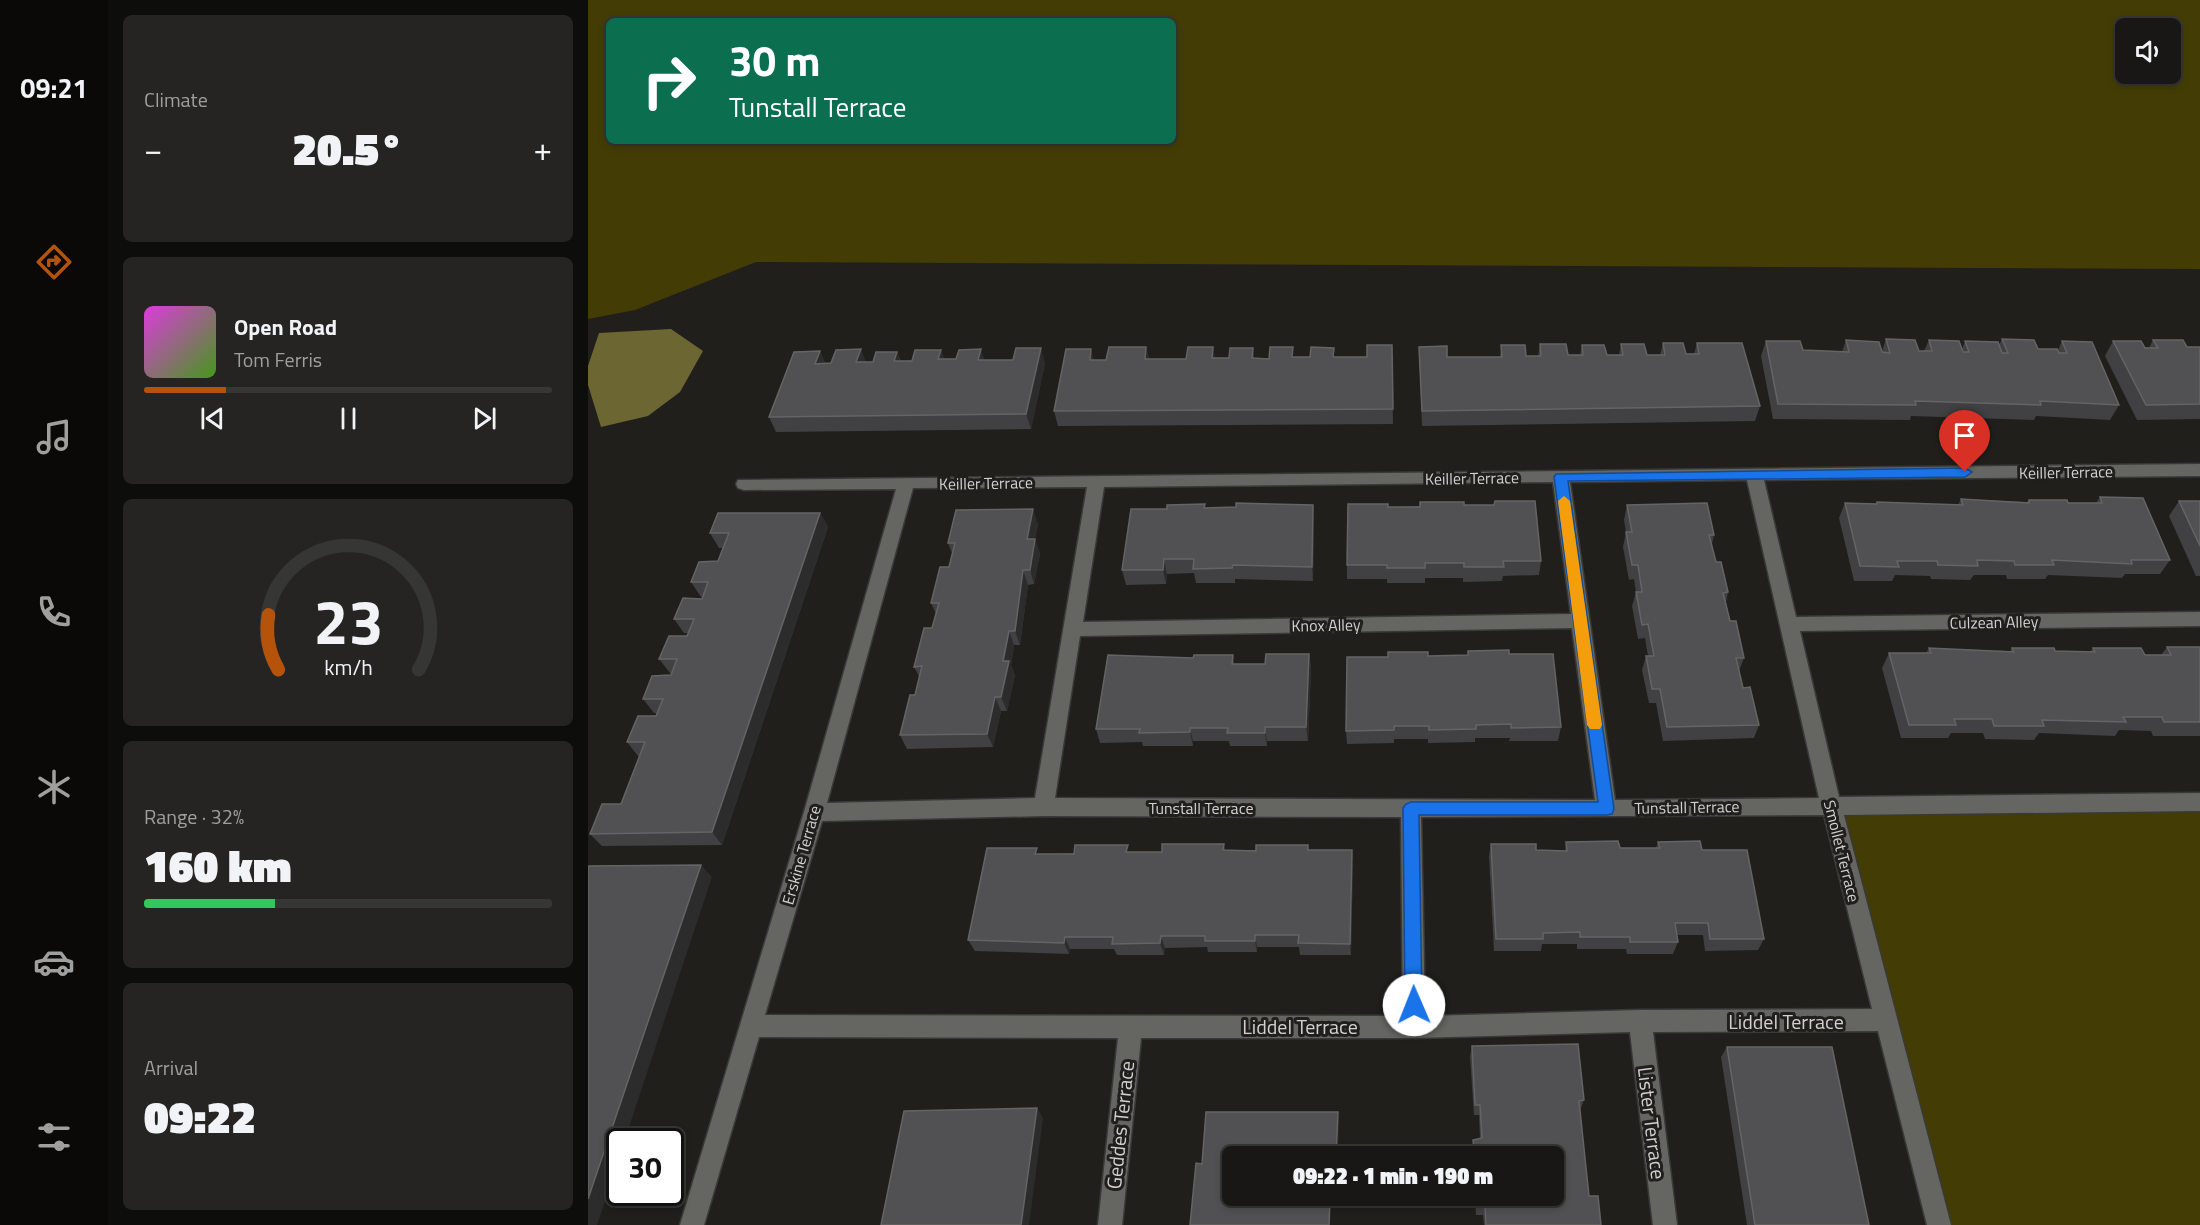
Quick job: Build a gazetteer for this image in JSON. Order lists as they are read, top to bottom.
{
  "streets": {
    "street": [
      "Keiller Terrace",
      "Culzean Alley",
      "Knox Alley",
      "Tunstall Terrace",
      "Smollet Terrace",
      "Erskine Terrace",
      "Liddel Terrace",
      "Lister Terrace",
      "Geddes Terrace"
    ]
  },
  "crossings": [
    ["Keiller Terrace", "Smollet Terrace"],
    ["Keiller Terrace", "Erskine Terrace"],
    ["Culzean Alley", "Smollet Terrace"],
    ["Tunstall Terrace", "Smollet Terrace"],
    ["Tunstall Terrace", "Erskine Terrace"],
    ["Smollet Terrace", "Liddel Terrace"],
    ["Erskine Terrace", "Liddel Terrace"],
    ["Liddel Terrace", "Lister Terrace"],
    ["Liddel Terrace", "Geddes Terrace"]
  ],
  "page": {
    "tabs": "09:21",
    "tile": [
      "Climate",
      ["Range · 32%", "160 km"],
      ["Arrival", "09:22"]
    ],
    "turn": ["30 m", "Tunstall Terrace"],
    "heat": ["−", "20.5°", "+"],
    "song": ["Open Road", "Tom Ferris"],
    "limit": "30",
    "trip": "09:22 · 1 min · 190 m",
    "gauge": ["23", "km/h"]
  }
}
